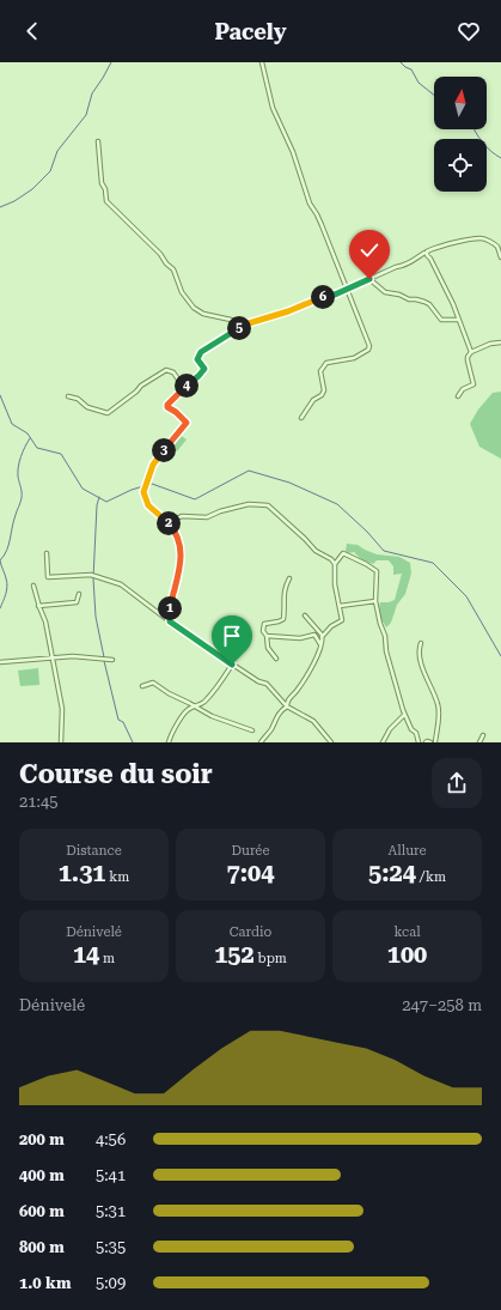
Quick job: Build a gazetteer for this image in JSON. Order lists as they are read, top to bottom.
{
  "north": "top",
  "page": {
    "header": "Pacely",
    "pins": [
      "6",
      "5",
      "4",
      "3",
      "2",
      "1"
    ],
    "heading": ["Course du soir", "21:45"],
    "stats": [
      ["Distance", "1.31 km"],
      ["Durée", "7:04"],
      ["Allure", "5:24 /km"],
      ["Dénivelé", "14 m"],
      ["Cardio", "152 bpm"],
      ["kcal", "100"]
    ],
    "chart": ["Dénivelé", "247–258 m"],
    "list": [
      {
        "name": "200 m",
        "note": "4:56"
      },
      {
        "name": "400 m",
        "note": "5:41"
      },
      {
        "name": "600 m",
        "note": "5:31"
      },
      {
        "name": "800 m",
        "note": "5:35"
      },
      {
        "name": "1.0 km",
        "note": "5:09"
      }
    ]
  }
}
